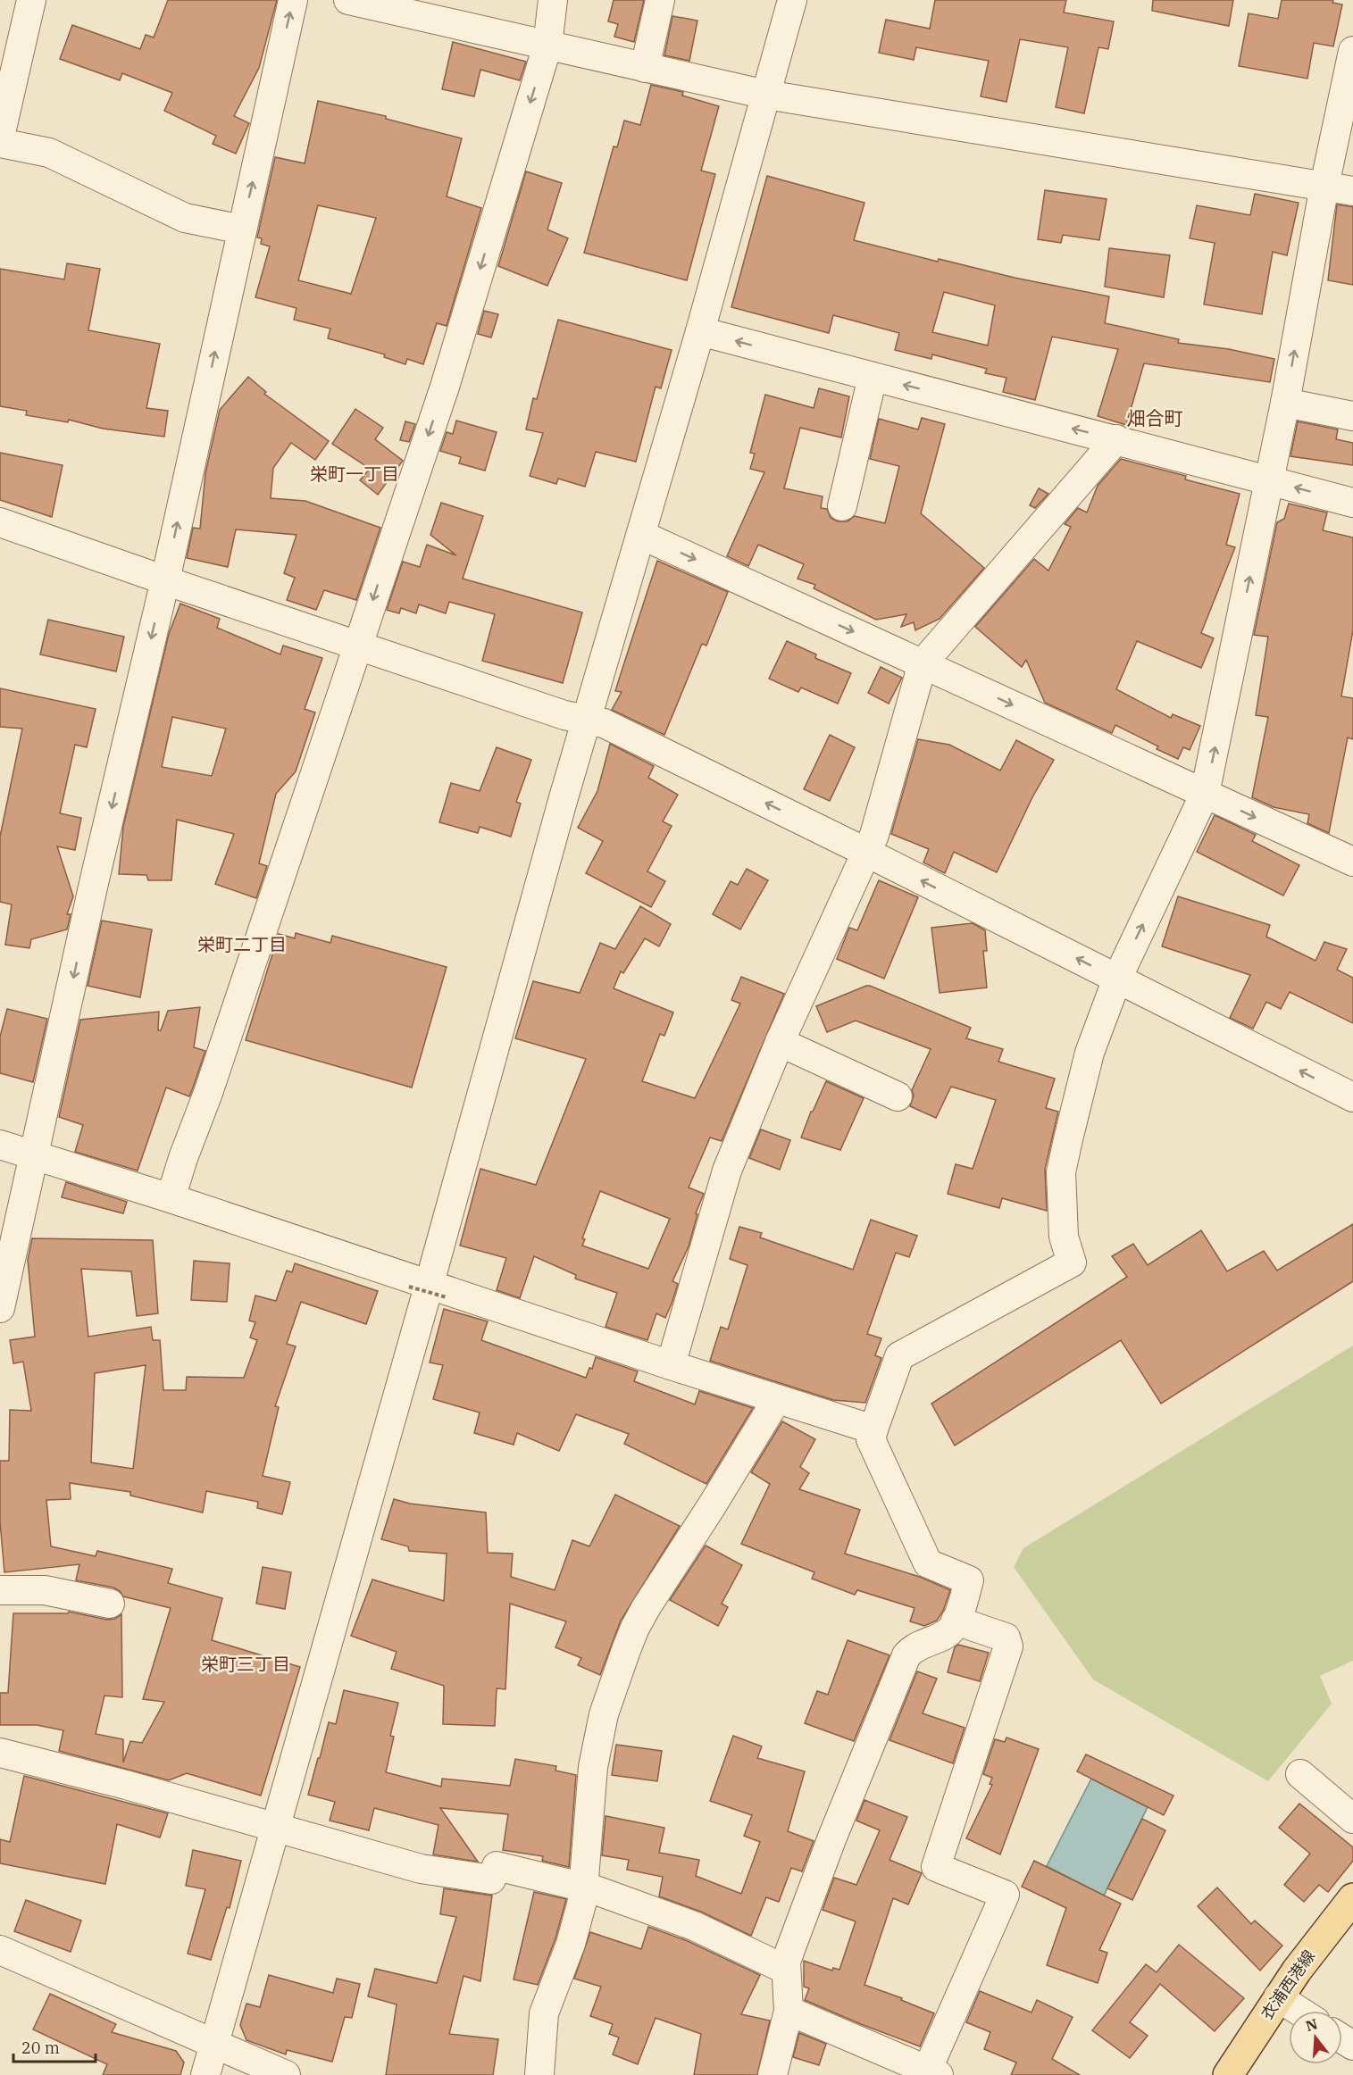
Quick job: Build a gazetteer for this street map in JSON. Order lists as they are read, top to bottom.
{
  "streets": {
    "main road": ["衣浦西港線"]
  },
  "districts": [
    "畑合町",
    "栄町一丁目",
    "栄町二丁目",
    "栄町三丁目"
  ],
  "scale_bar": "20 m",
  "north": "top"
}
